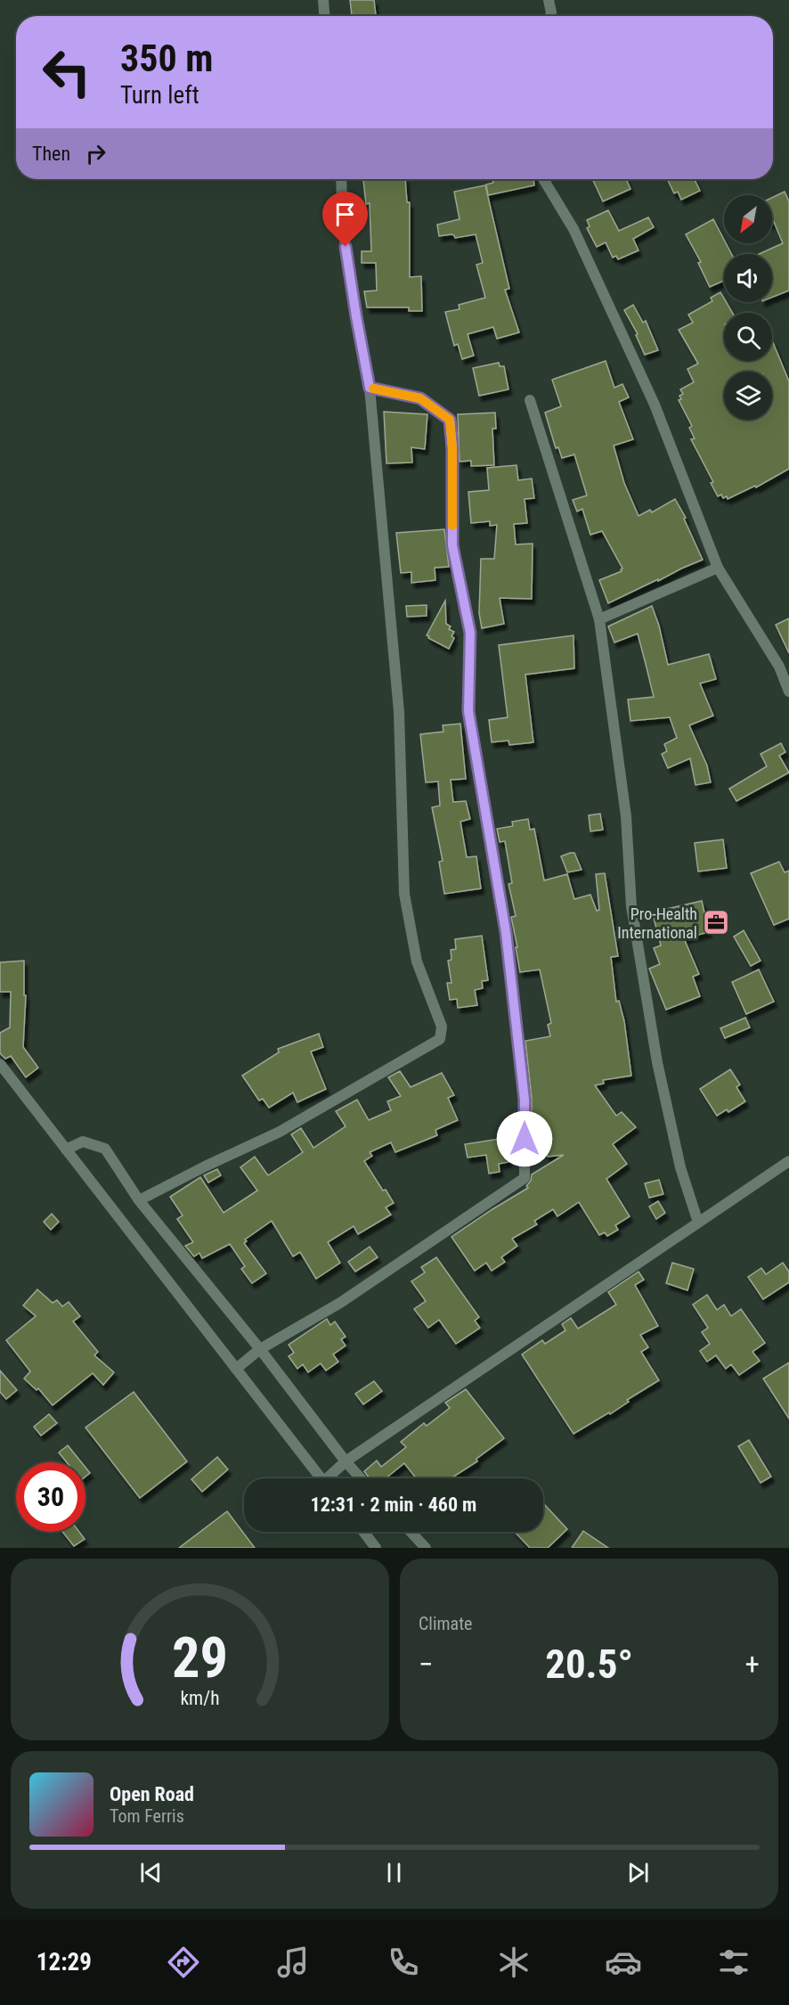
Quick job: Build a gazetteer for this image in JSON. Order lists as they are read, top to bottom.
{
  "places": {
    "office": ["Pro-Health International"]
  },
  "north": "bottom left",
  "page": {
    "turn": ["350 m", "Turn left"],
    "then": "Then",
    "limit": "30",
    "trip": "12:31 · 2 min · 460 m",
    "tile": "Climate",
    "heat": ["−", "20.5°", "+"],
    "song": ["Open Road", "Tom Ferris"],
    "tabs": "12:29",
    "gauge": ["29", "km/h"]
  }
}
